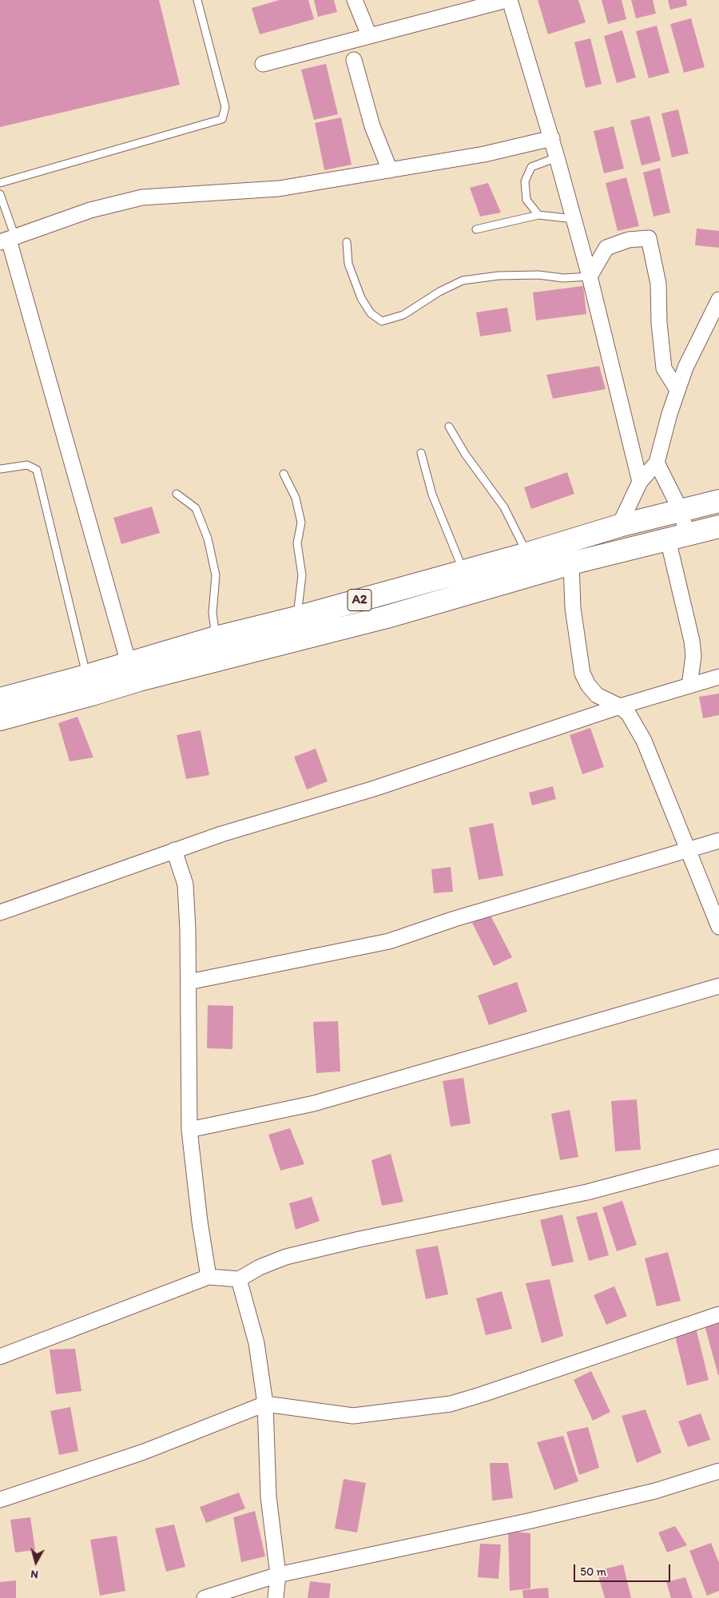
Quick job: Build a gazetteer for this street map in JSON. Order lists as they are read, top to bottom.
{
  "streets": {
    "highway": ["A2"]
  },
  "scale_bar": "50 m",
  "north": "bottom"
}
